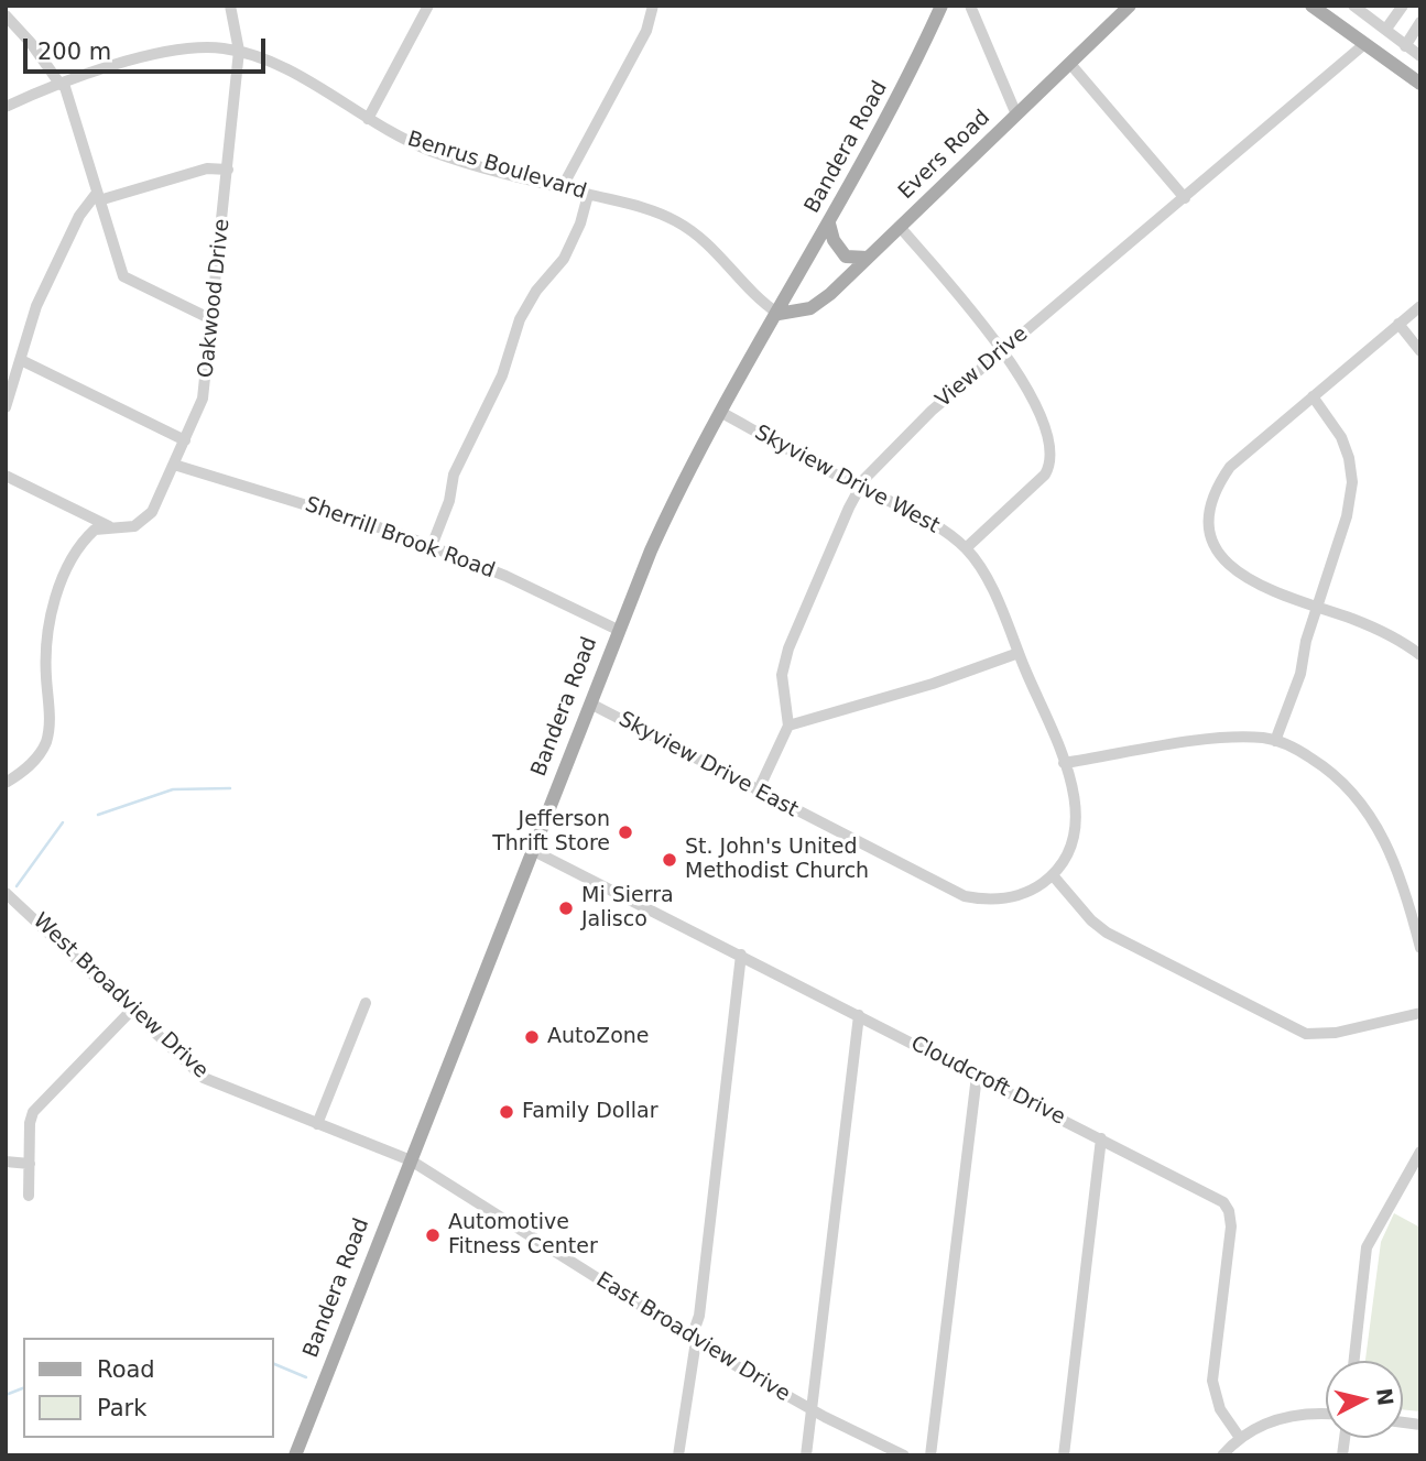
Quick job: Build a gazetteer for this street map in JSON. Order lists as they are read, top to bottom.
{
  "streets": {
    "main road": ["Bandera Road", "Evers Road"],
    "street": [
      "Benrus Boulevard",
      "Oakwood Drive",
      "View Drive",
      "Skyview Drive West",
      "Sherrill Brook Road",
      "Skyview Drive East",
      "West Broadview Drive",
      "Cloudcroft Drive",
      "East Broadview Drive"
    ]
  },
  "crossings": [
    ["Bandera Road", "Evers Road"],
    ["Bandera Road", "Benrus Boulevard"],
    ["Bandera Road", "Skyview Drive West"],
    ["Bandera Road", "Sherrill Brook Road"],
    ["Bandera Road", "Skyview Drive East"],
    ["Bandera Road", "West Broadview Drive"],
    ["Bandera Road", "Cloudcroft Drive"],
    ["Bandera Road", "East Broadview Drive"],
    ["Evers Road", "Benrus Boulevard"],
    ["Benrus Boulevard", "Oakwood Drive"],
    ["Oakwood Drive", "Sherrill Brook Road"],
    ["View Drive", "Skyview Drive West"],
    ["Skyview Drive West", "Skyview Drive East"],
    ["West Broadview Drive", "East Broadview Drive"]
  ],
  "places": [
    "Jefferson Thrift Store",
    "St. John's United Methodist Church",
    "Mi Sierra Jalisco",
    "AutoZone",
    "Family Dollar",
    "Automotive Fitness Center"
  ],
  "legend": ["Road", "Park"],
  "scale_bar": "200 m",
  "north": "right"
}
